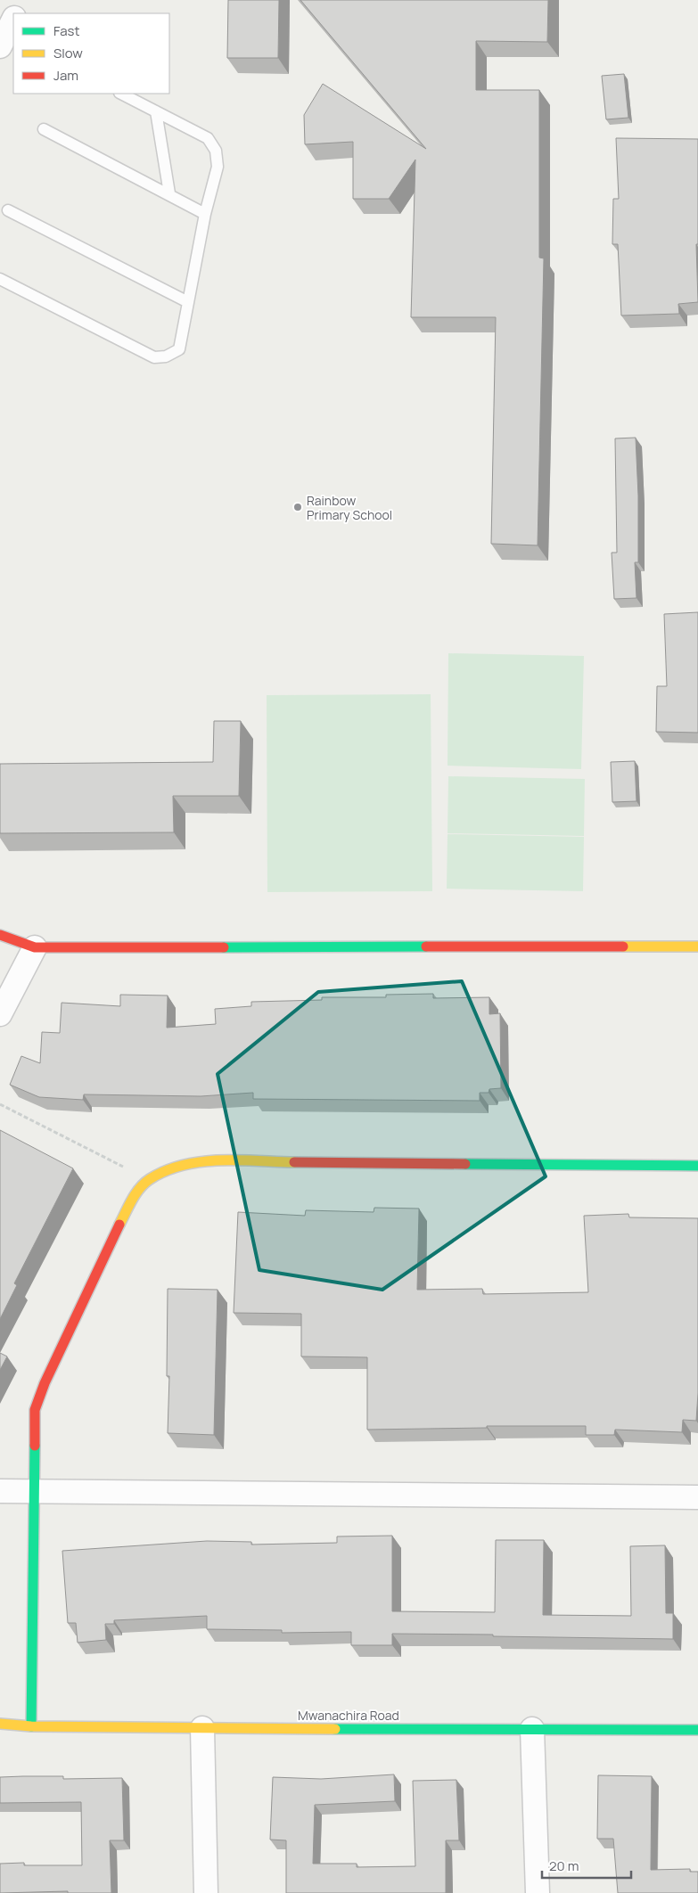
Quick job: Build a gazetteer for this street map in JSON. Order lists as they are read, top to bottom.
{
  "streets": {
    "street": ["Mwanachira Road"]
  },
  "places": ["Rainbow Primary School"],
  "legend": ["Fast", "Slow", "Jam"],
  "scale_bar": "20 m"
}
